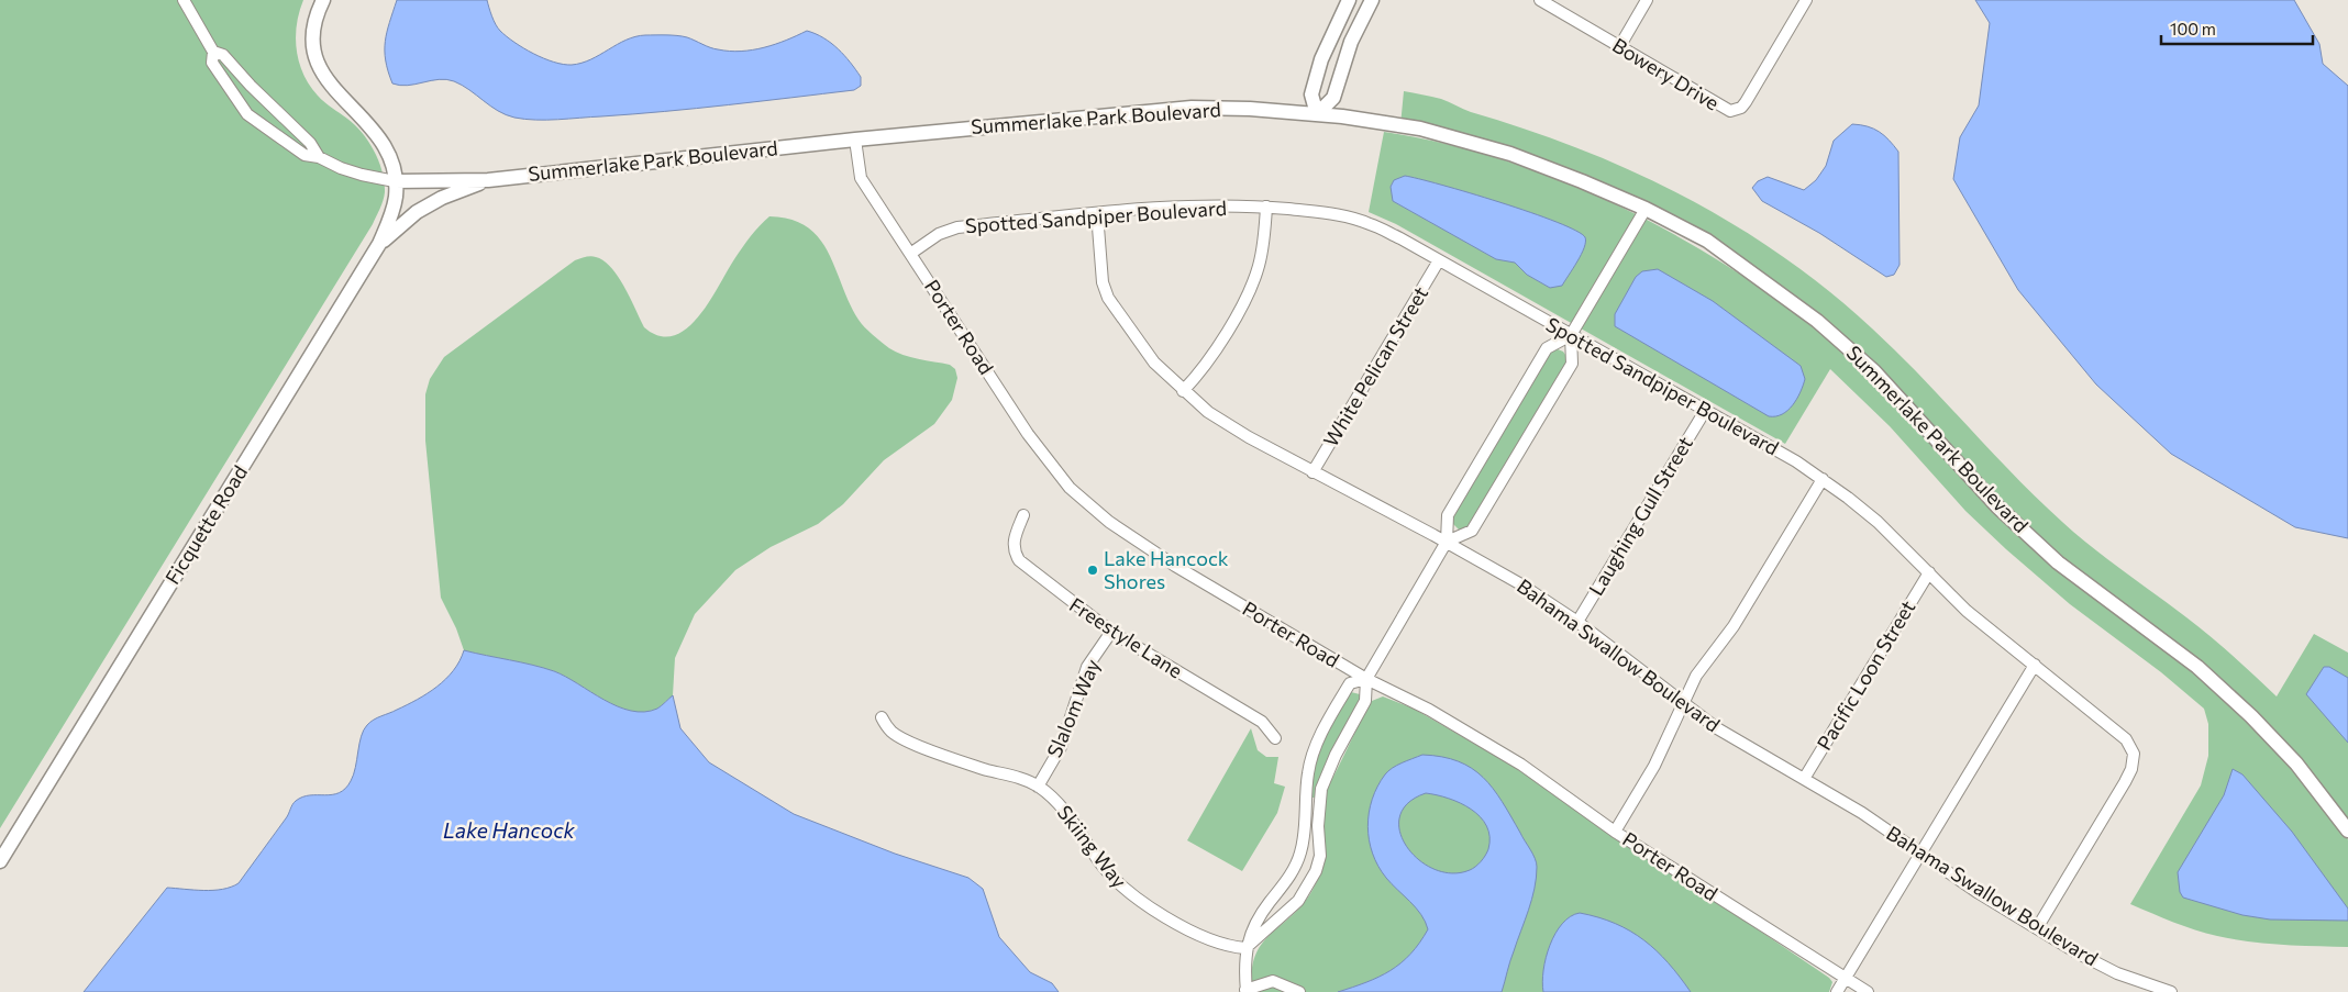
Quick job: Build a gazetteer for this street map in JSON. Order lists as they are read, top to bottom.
{
  "streets": {
    "main road": ["Summerlake Park Boulevard", "Ficquette Road"],
    "street": [
      "Bowery Drive",
      "Spotted Sandpiper Boulevard",
      "Porter Road",
      "White Pelican Street",
      "Laughing Gull Street",
      "Freestyle Lane",
      "Bahama Swallow Boulevard",
      "Pacific Loon Street",
      "Slalom Way",
      "Skiing Way"
    ]
  },
  "crossings": [
    ["Summerlake Park Boulevard", "Porter Road"],
    ["Summerlake Park Boulevard", "Ficquette Road"],
    ["Spotted Sandpiper Boulevard", "Porter Road"],
    ["Spotted Sandpiper Boulevard", "White Pelican Street"],
    ["Spotted Sandpiper Boulevard", "Laughing Gull Street"],
    ["Spotted Sandpiper Boulevard", "Bahama Swallow Boulevard"],
    ["Spotted Sandpiper Boulevard", "Pacific Loon Street"],
    ["White Pelican Street", "Bahama Swallow Boulevard"],
    ["Laughing Gull Street", "Bahama Swallow Boulevard"],
    ["Freestyle Lane", "Slalom Way"],
    ["Bahama Swallow Boulevard", "Pacific Loon Street"],
    ["Slalom Way", "Skiing Way"]
  ],
  "water": ["Lake Hancock"],
  "places": ["Lake Hancock Shores"],
  "scale_bar": "100 m"
}
